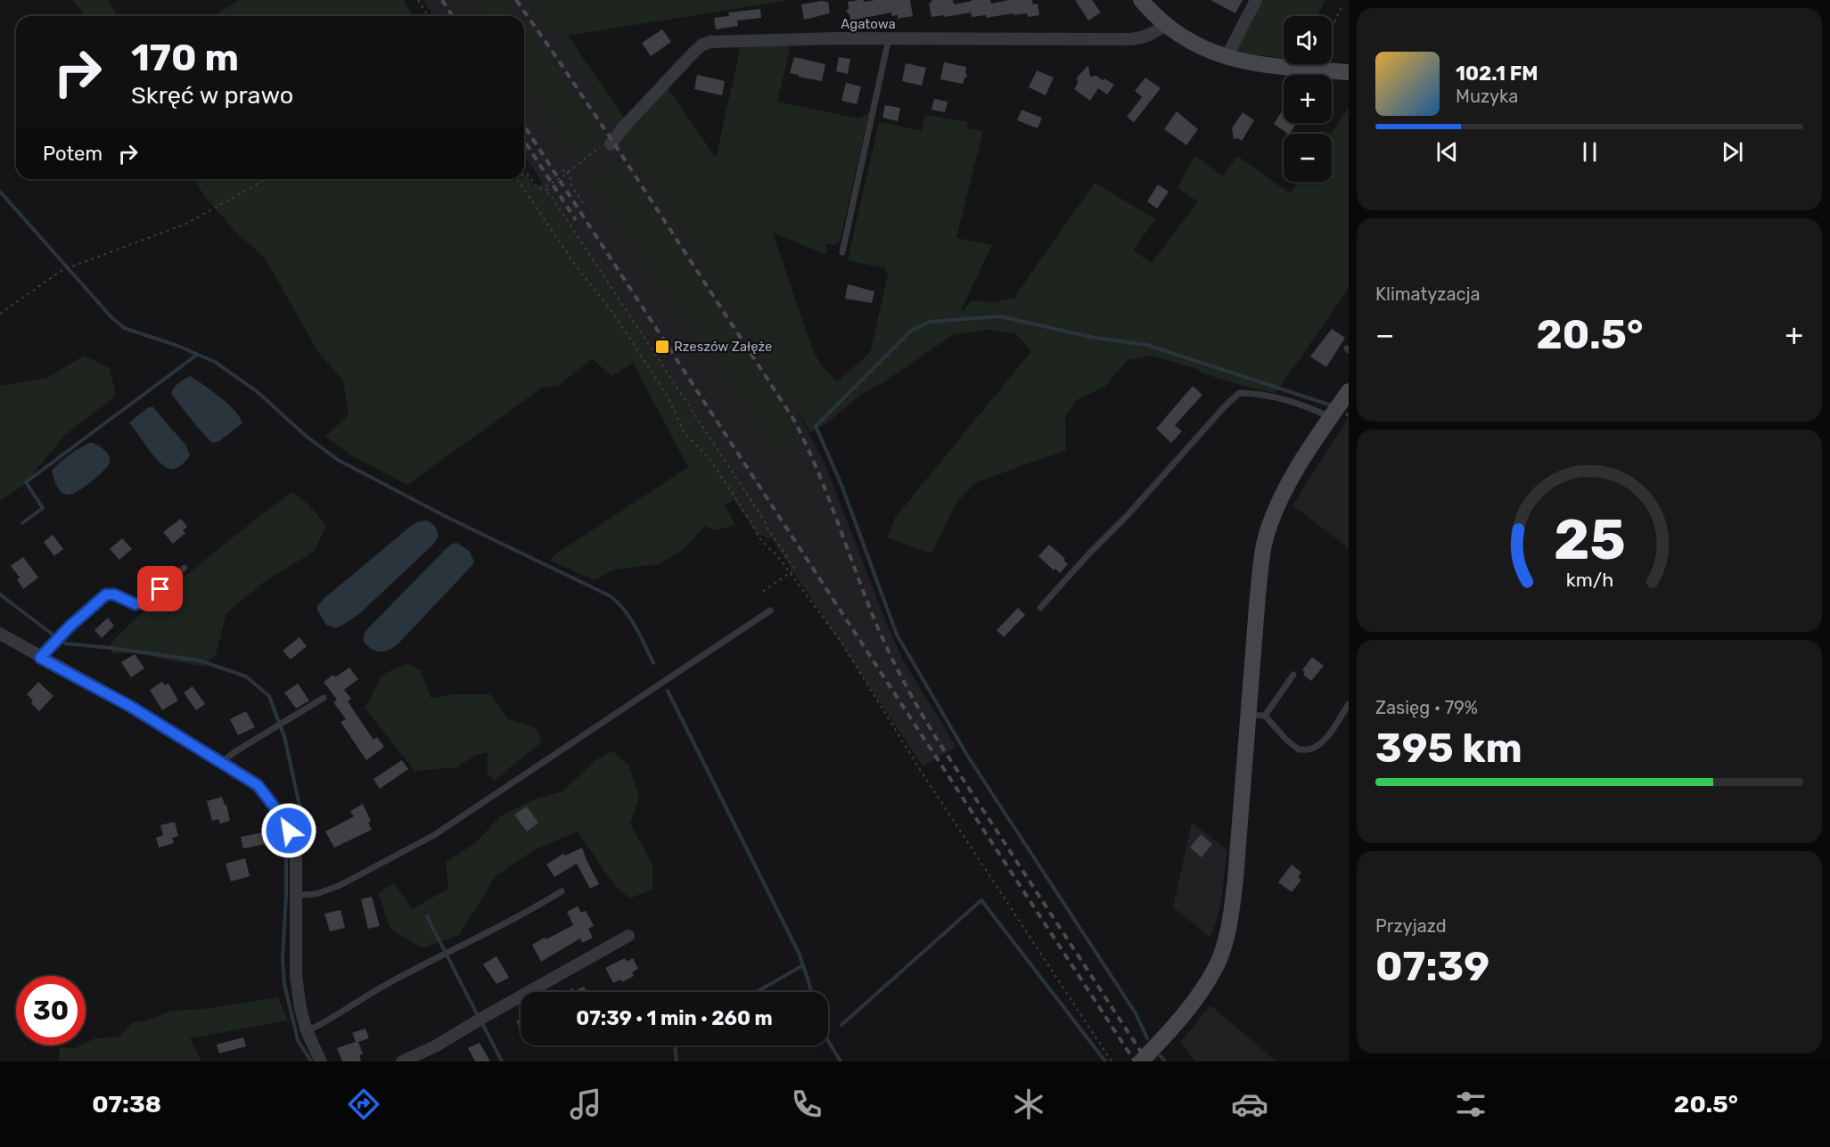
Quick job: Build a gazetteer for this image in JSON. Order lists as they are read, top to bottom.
{
  "streets": {
    "street": ["Agatowa"]
  },
  "places": {
    "transit": ["Rzeszów Załęże"]
  },
  "page": {
    "map_buttons": ["+", "−"],
    "turn": ["170 m", "Skręć w prawo"],
    "song": ["102.1 FM", "Muzyka"],
    "then": "Potem",
    "tile": [
      "Klimatyzacja",
      ["Zasięg · 79%", "395 km"],
      ["Przyjazd", "07:39"]
    ],
    "heat": ["−", "20.5°", "+"],
    "limit": "30",
    "trip": "07:39 · 1 min · 260 m",
    "tabs": ["07:38", "20.5°"],
    "gauge": ["25", "km/h"]
  }
}
